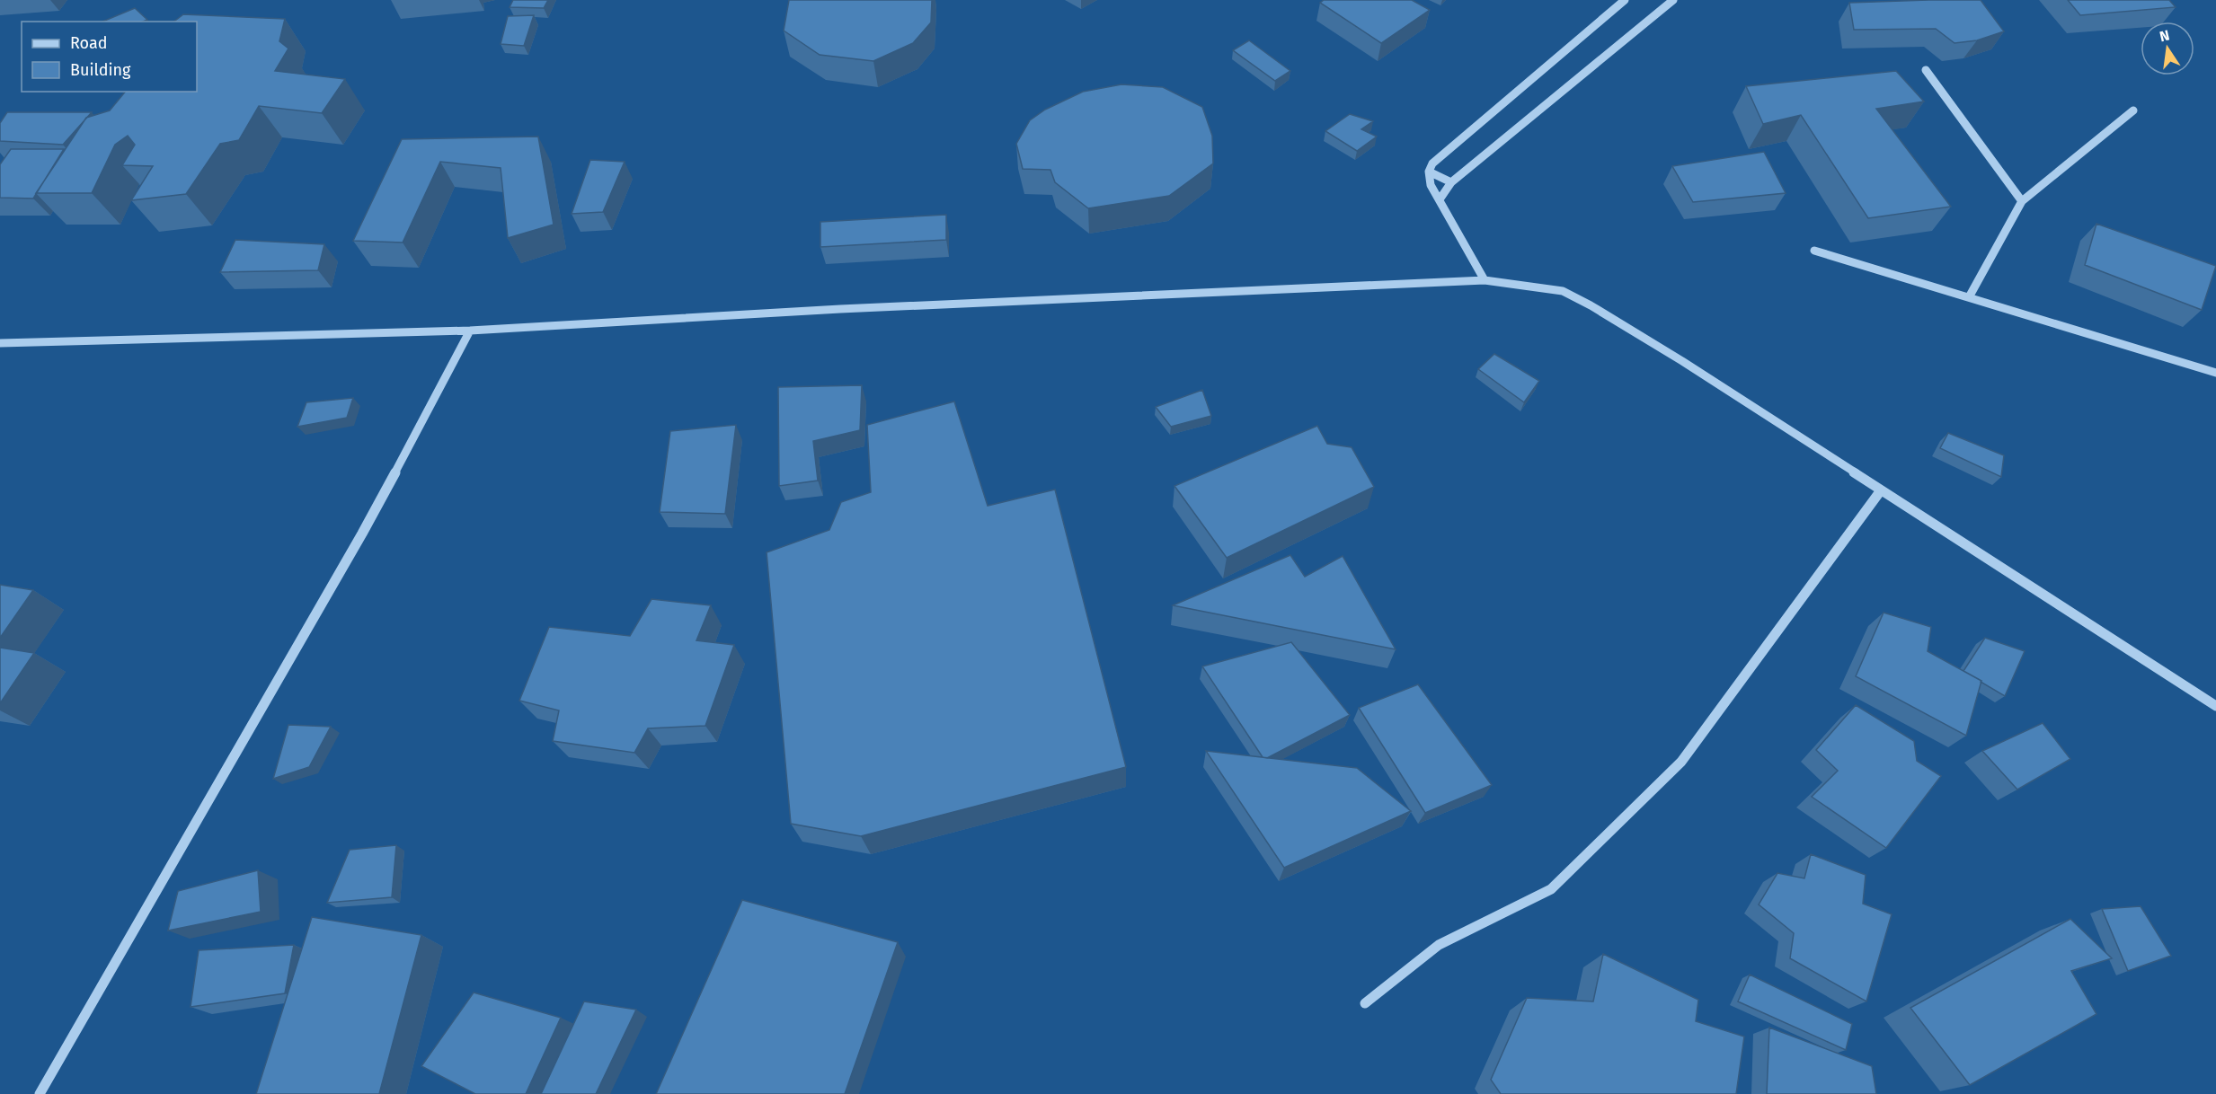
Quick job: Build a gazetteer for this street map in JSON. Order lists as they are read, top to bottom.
{
  "legend": ["Road", "Building"],
  "north": "top"
}
